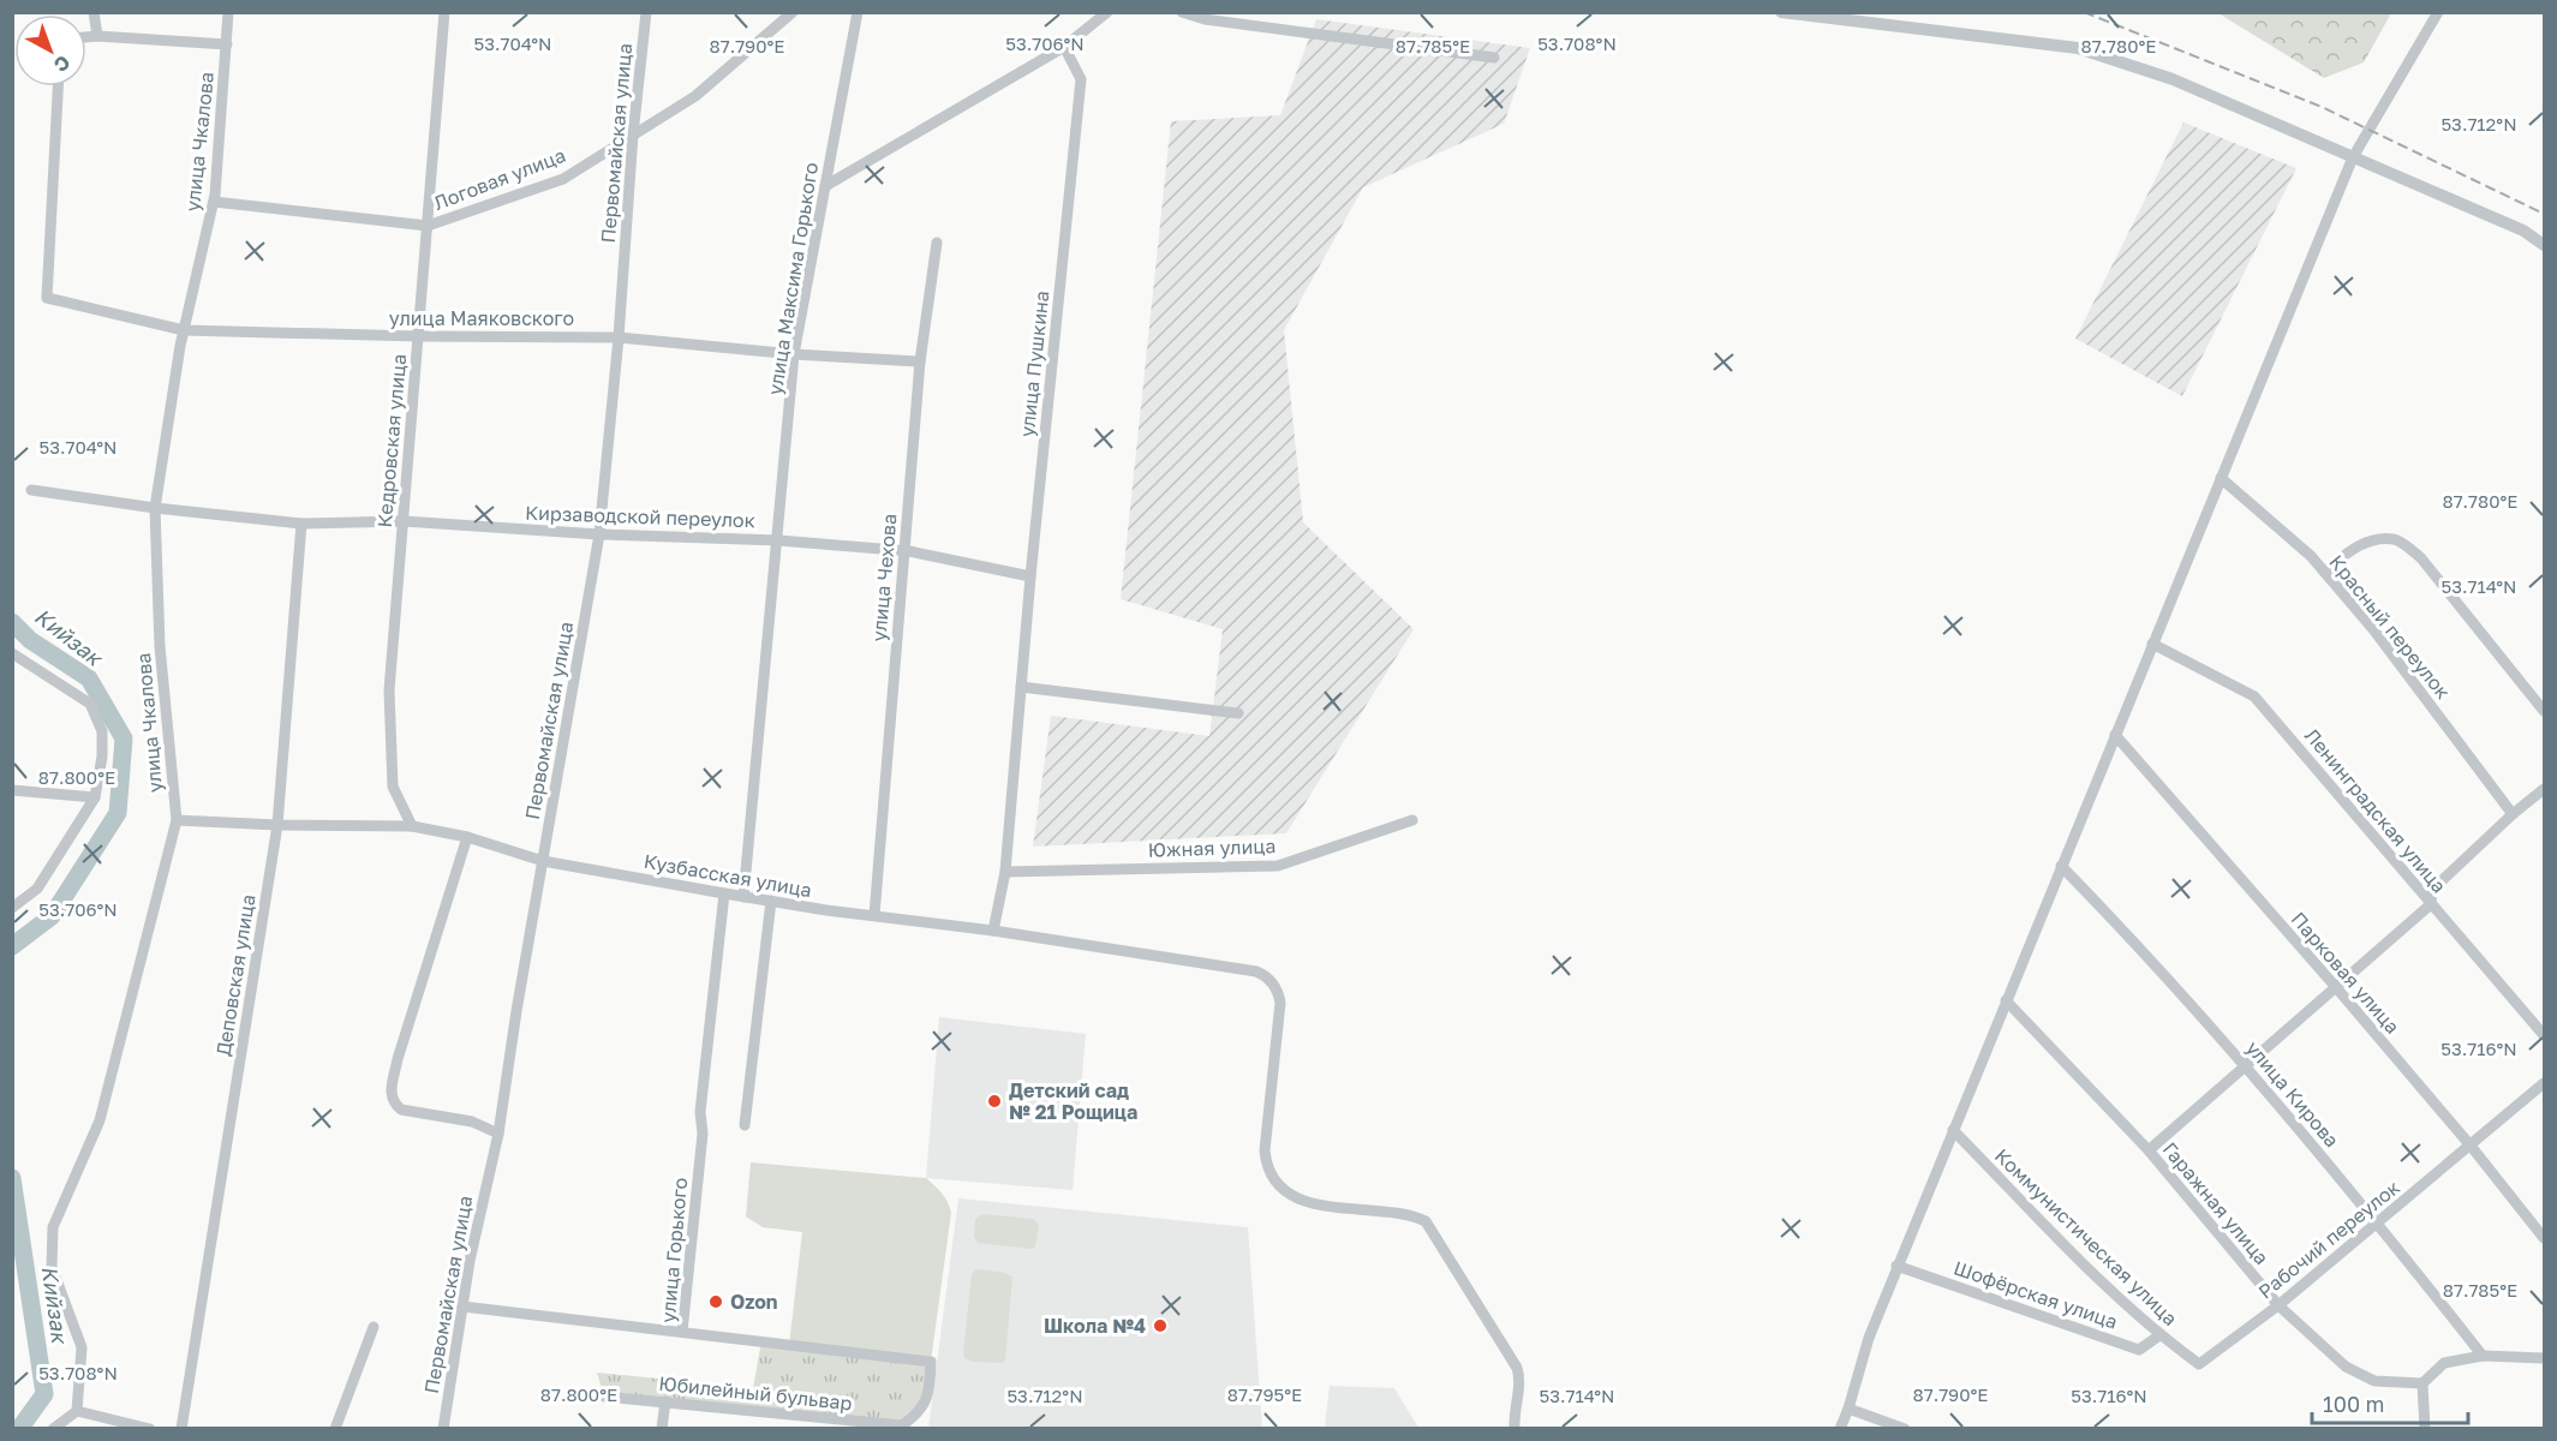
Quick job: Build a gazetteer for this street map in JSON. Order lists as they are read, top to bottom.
{
  "streets": {
    "street": [
      "улица Чкалова",
      "Первомайская улица",
      "Логовая улица",
      "улица Максима Горького",
      "улица Маяковского",
      "улица Пушкина",
      "Кедровская улица",
      "Кирзаводской переулок",
      "улица Чехова",
      "Красный переулок",
      "Ленинградская улица",
      "Южная улица",
      "Кузбасская улица",
      "Парковая улица",
      "Деповская улица",
      "улица Кирова",
      "Гаражная улица",
      "Коммунистическая улица",
      "Рабочий переулок",
      "улица Горького",
      "Шофёрская улица",
      "Юбилейный бульвар"
    ]
  },
  "crossings": [
    ["улица Чкалова", "Логовая улица"],
    ["улица Чкалова", "улица Маяковского"],
    ["улица Чкалова", "Кирзаводской переулок"],
    ["улица Чкалова", "Кузбасская улица"],
    ["Первомайская улица", "Логовая улица"],
    ["Первомайская улица", "улица Маяковского"],
    ["Первомайская улица", "Кирзаводской переулок"],
    ["Первомайская улица", "Кузбасская улица"],
    ["Логовая улица", "Кедровская улица"],
    ["улица Максима Горького", "улица Маяковского"],
    ["улица Максима Горького", "Кирзаводской переулок"],
    ["улица Максима Горького", "Кузбасская улица"],
    ["улица Маяковского", "Кедровская улица"],
    ["улица Маяковского", "улица Чехова"],
    ["улица Пушкина", "Кирзаводской переулок"],
    ["улица Пушкина", "Южная улица"],
    ["улица Пушкина", "Кузбасская улица"],
    ["Кедровская улица", "Кирзаводской переулок"],
    ["Кедровская улица", "Кузбасская улица"],
    ["Кирзаводской переулок", "улица Чехова"],
    ["Кирзаводской переулок", "Деповская улица"],
    ["улица Чехова", "Кузбасская улица"],
    ["Кузбасская улица", "Деповская улица"],
    ["Кузбасская улица", "улица Горького"],
    ["Парковая улица", "Рабочий переулок"],
    ["улица Кирова", "Рабочий переулок"],
    ["Гаражная улица", "Рабочий переулок"],
    ["Коммунистическая улица", "Рабочий переулок"],
    ["Коммунистическая улица", "Шофёрская улица"],
    ["улица Горького", "Юбилейный бульвар"]
  ],
  "water": ["Кийзак"],
  "places": ["Детский сад № 21 Рощица", "Ozon", "Школа №4"],
  "scale_bar": "100 m",
  "north": "bottom right",
  "coordinates": [
    "53.704°N",
    "53.706°N",
    "53.708°N",
    "87.790°E",
    "87.785°E",
    "87.780°E",
    "53.712°N",
    "53.714°N",
    "87.800°E",
    "53.716°N",
    "87.795°E"
  ]
}
